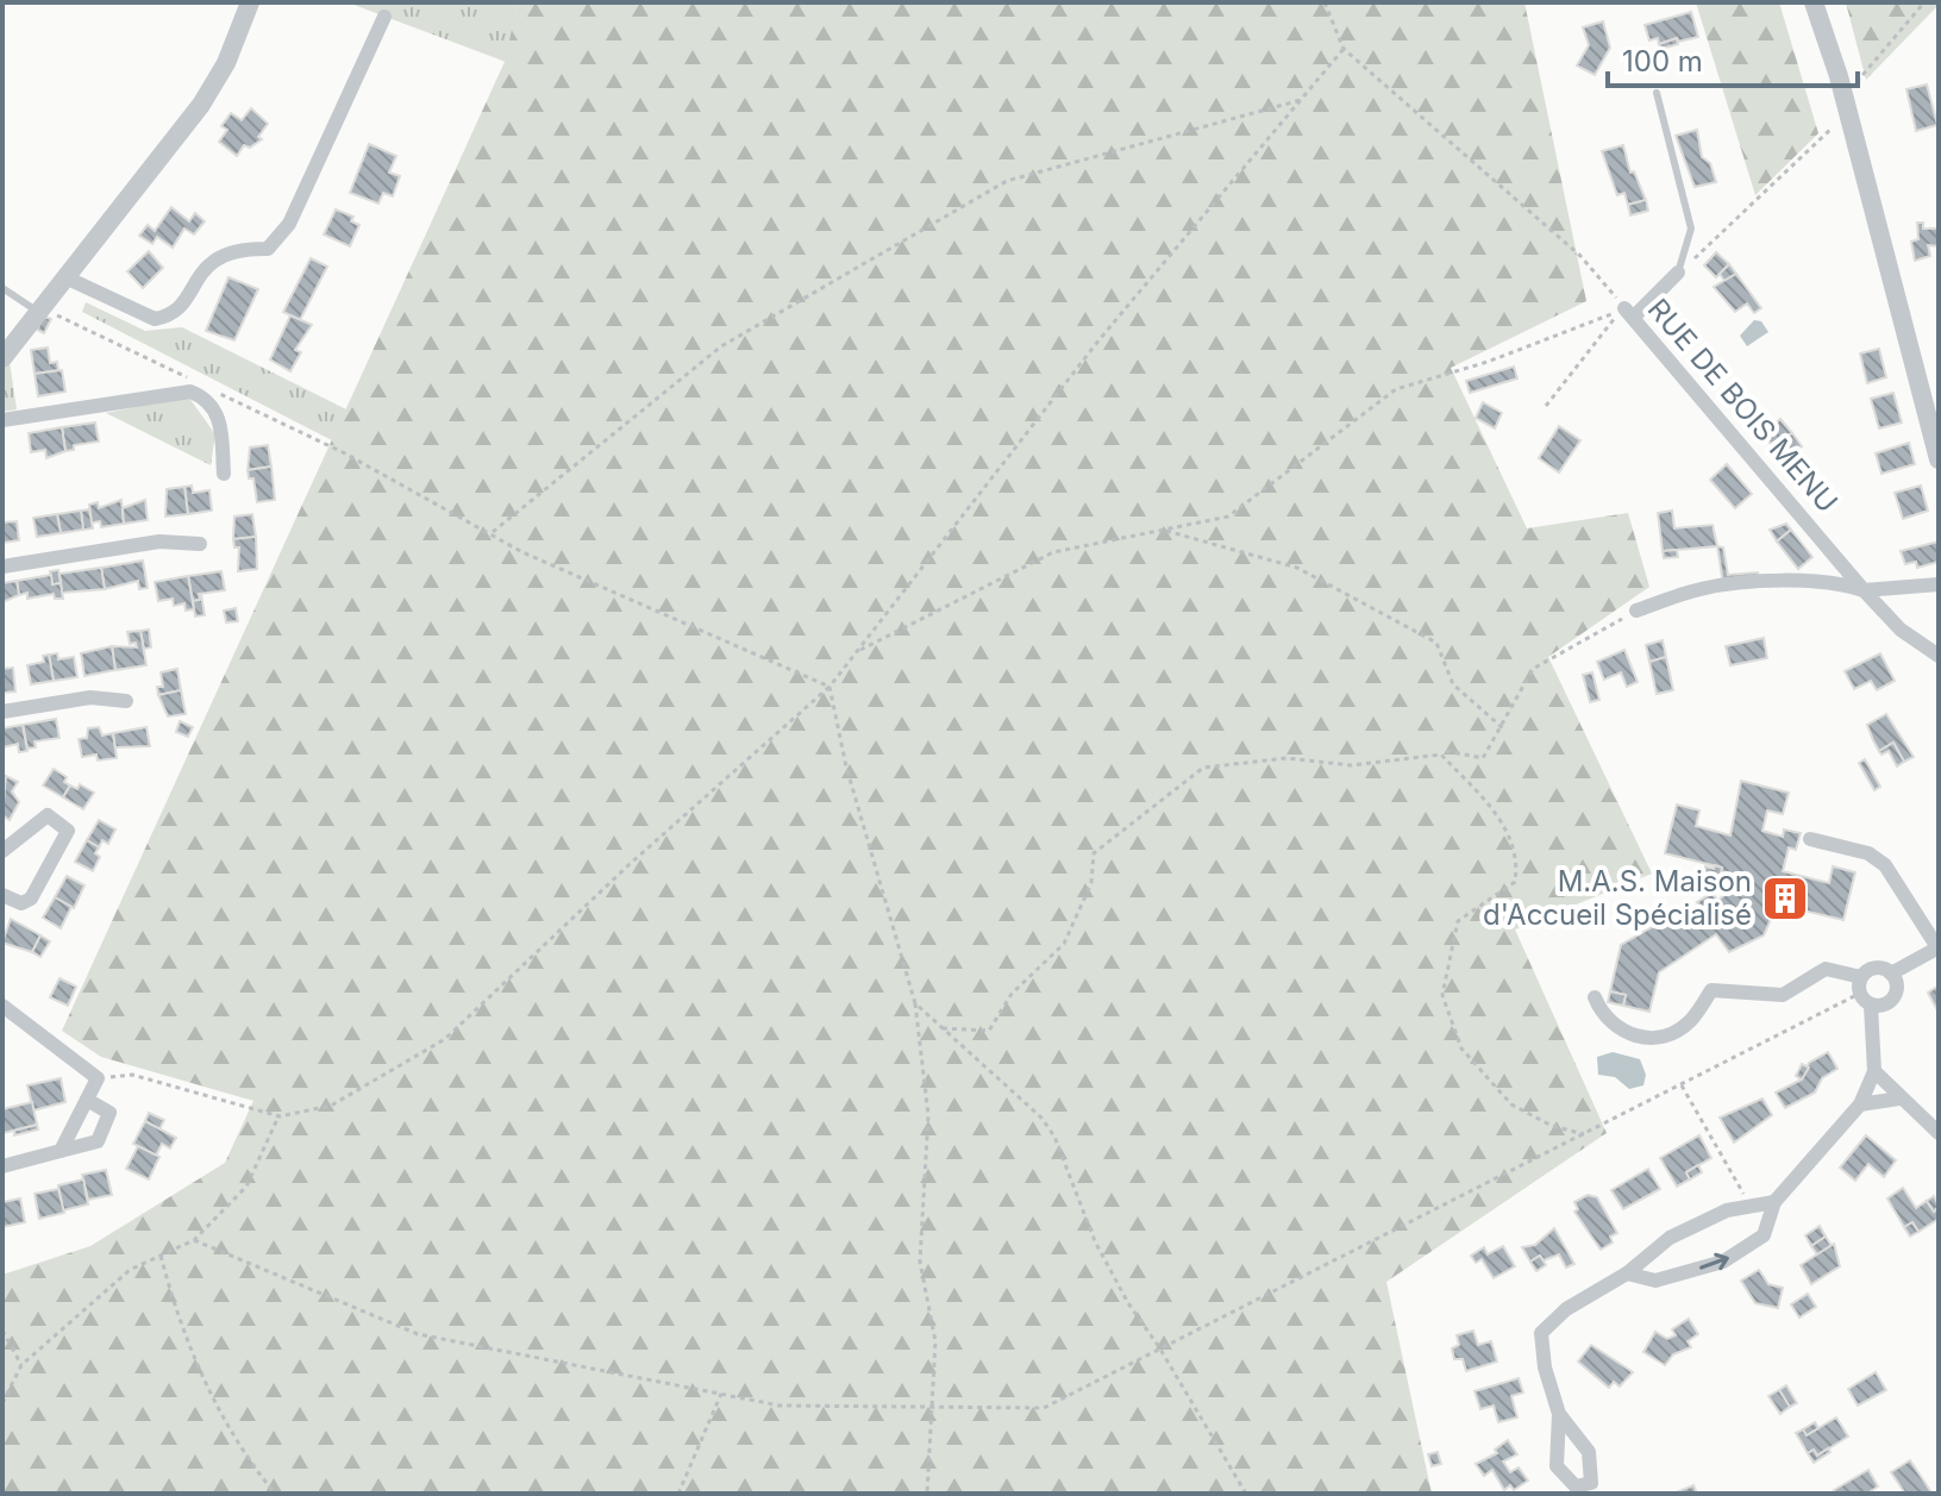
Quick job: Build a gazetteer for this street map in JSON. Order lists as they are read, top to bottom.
{
  "streets": {
    "street": ["RUE DE BOIS MENU"]
  },
  "places": {
    "building": ["M.A.S. Maison d'Accueil Spécialisé"]
  },
  "scale_bar": "100 m"
}
